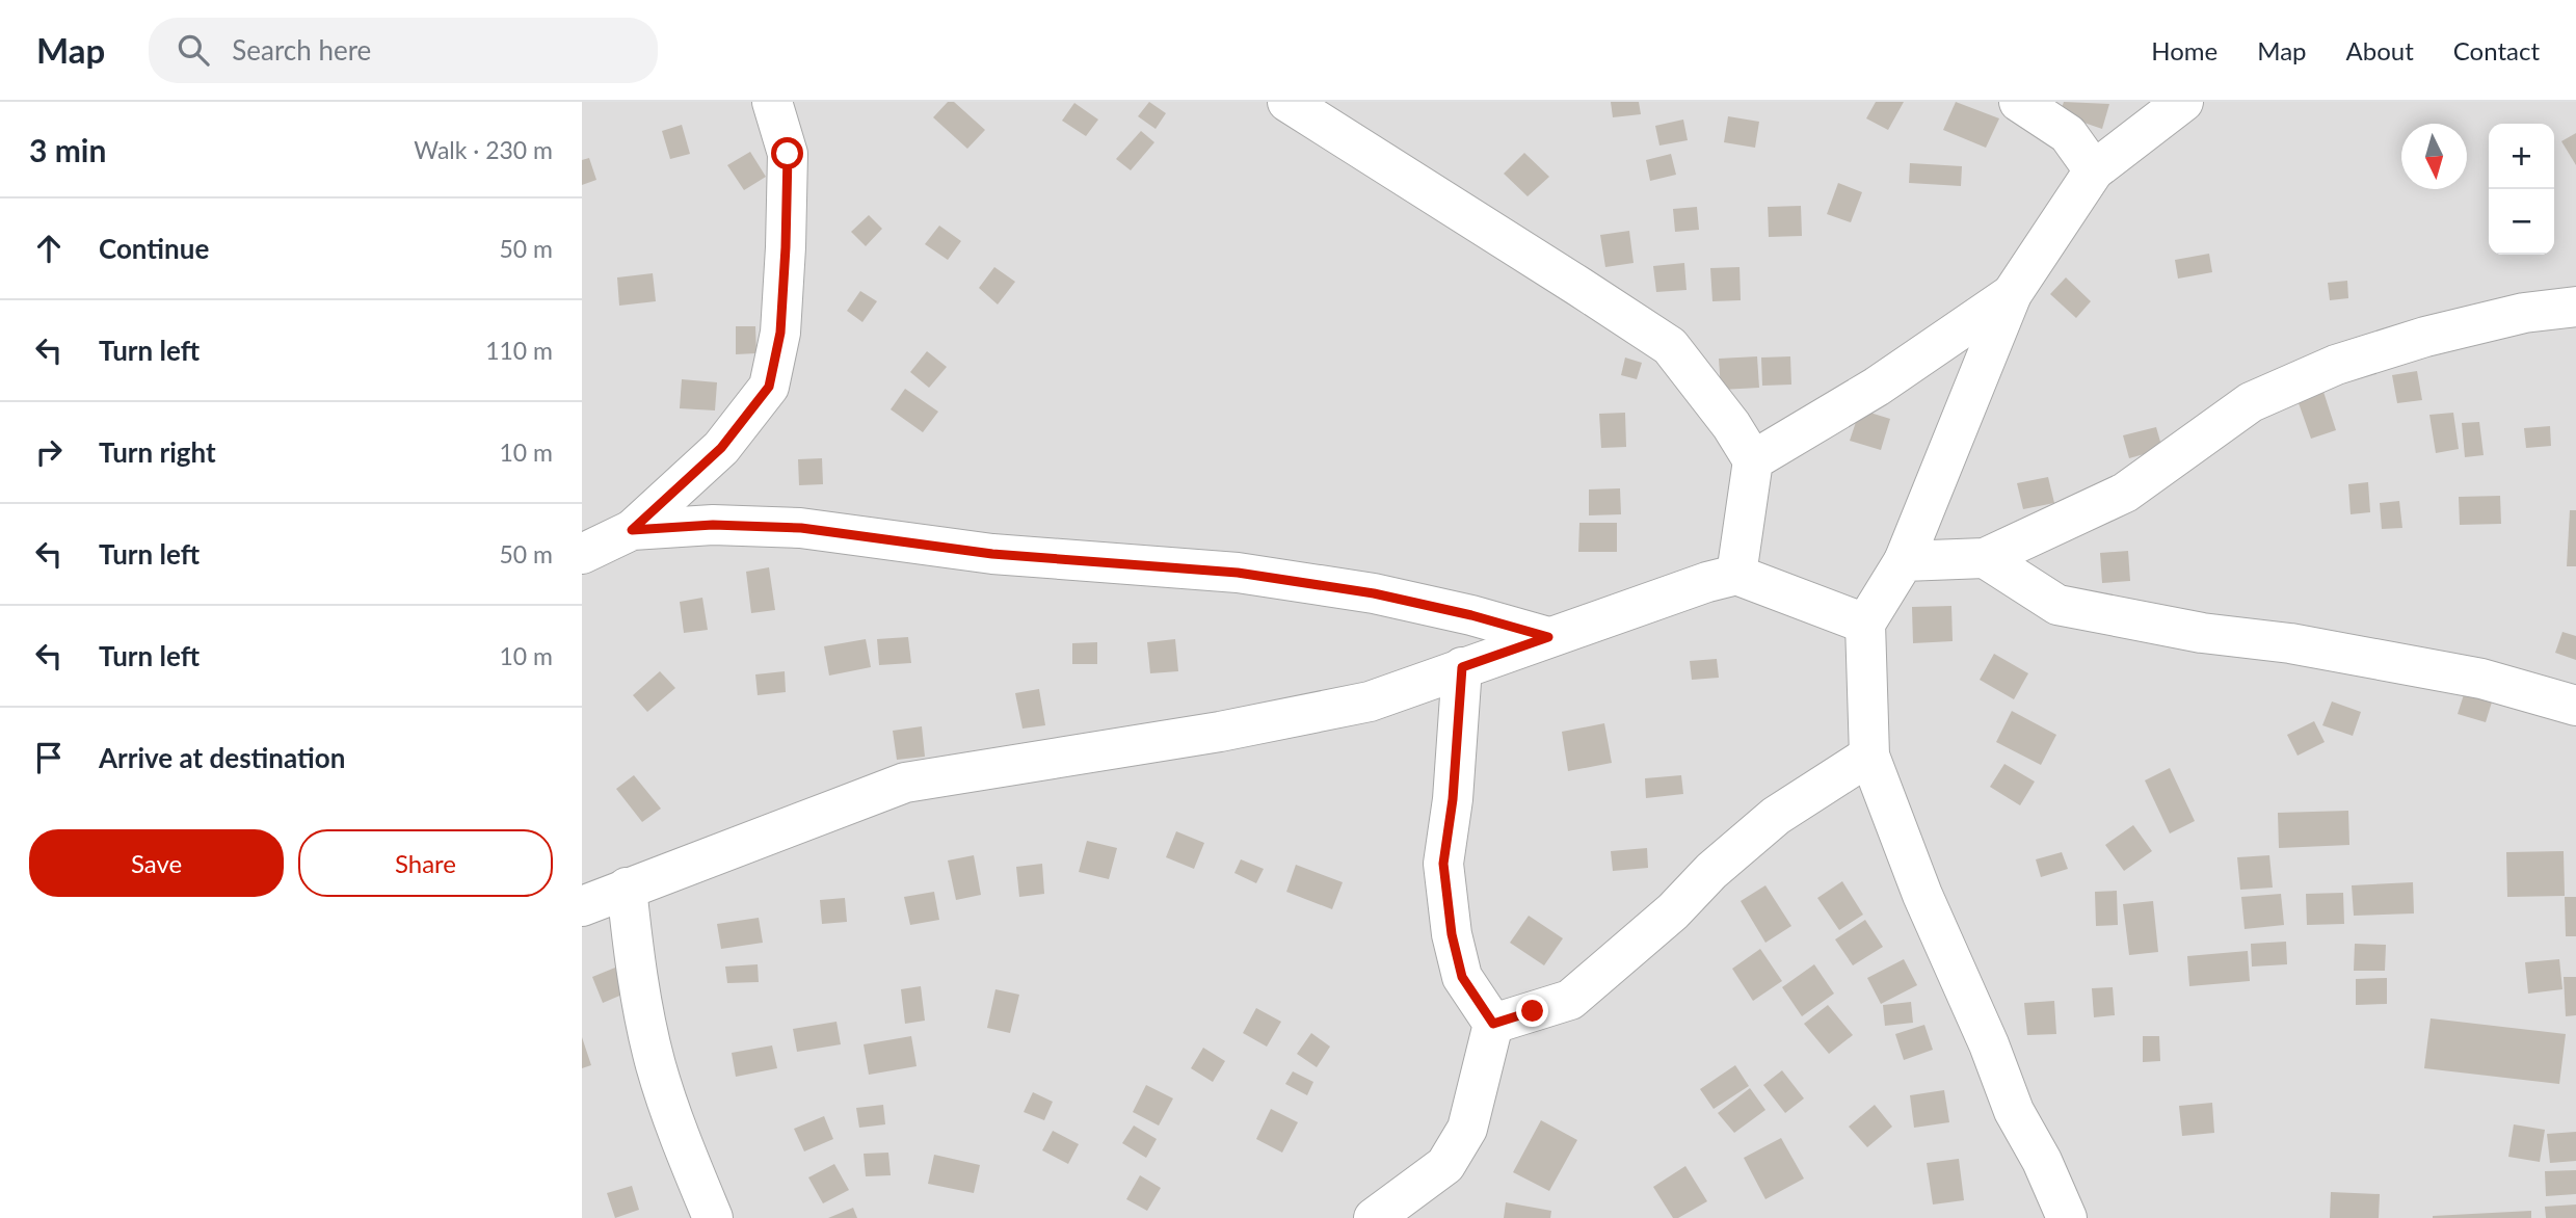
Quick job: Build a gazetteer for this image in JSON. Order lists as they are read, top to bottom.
{
  "north": "bottom",
  "page": {
    "header": "Map",
    "search": "Search here",
    "nav": [
      "Home",
      "Map",
      "About",
      "Contact"
    ],
    "heading": ["3 min", "Walk · 230 m"],
    "map_buttons": ["+", "−"],
    "list": [
      ["Continue", "50 m"],
      ["Turn left", "110 m"],
      ["Turn right", "10 m"],
      ["Turn left", "50 m"],
      ["Turn left", "10 m"],
      "Arrive at destination"
    ],
    "buttons": ["Save", "Share"]
  }
}
